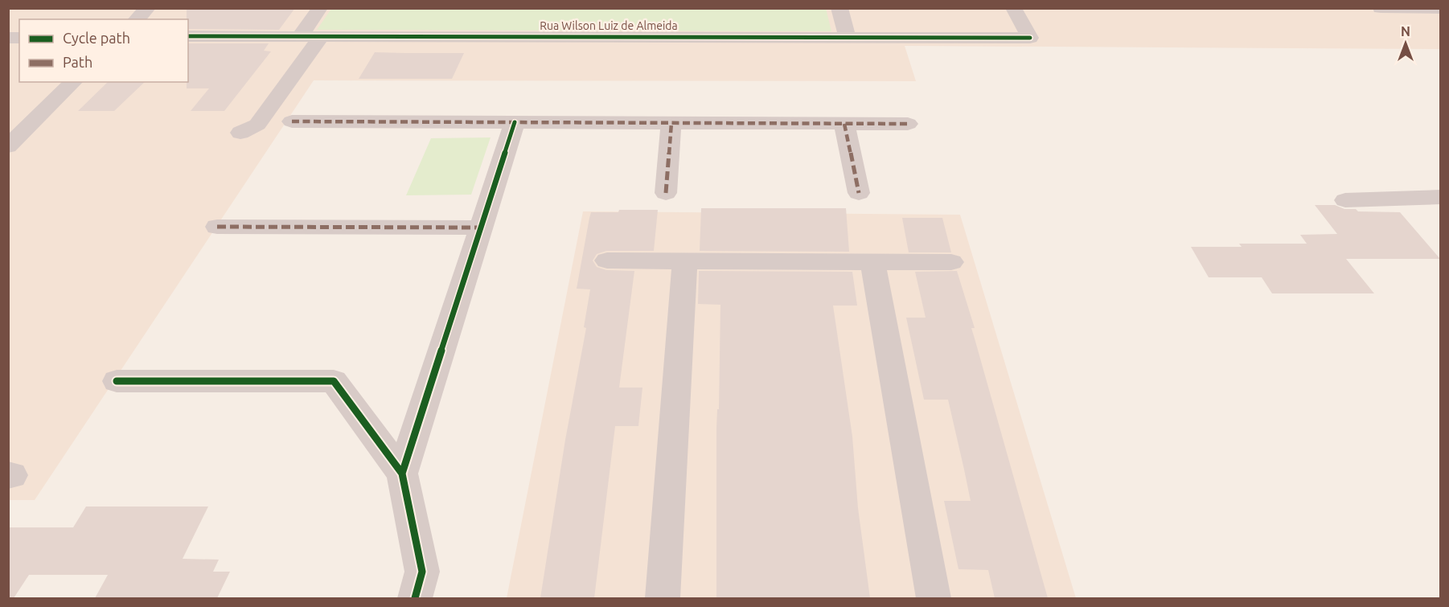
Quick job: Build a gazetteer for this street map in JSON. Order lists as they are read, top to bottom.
{
  "streets": {
    "street": ["Rua Wilson Luiz de Almeida"]
  },
  "legend": ["Cycle path", "Path"],
  "north": "top"
}
